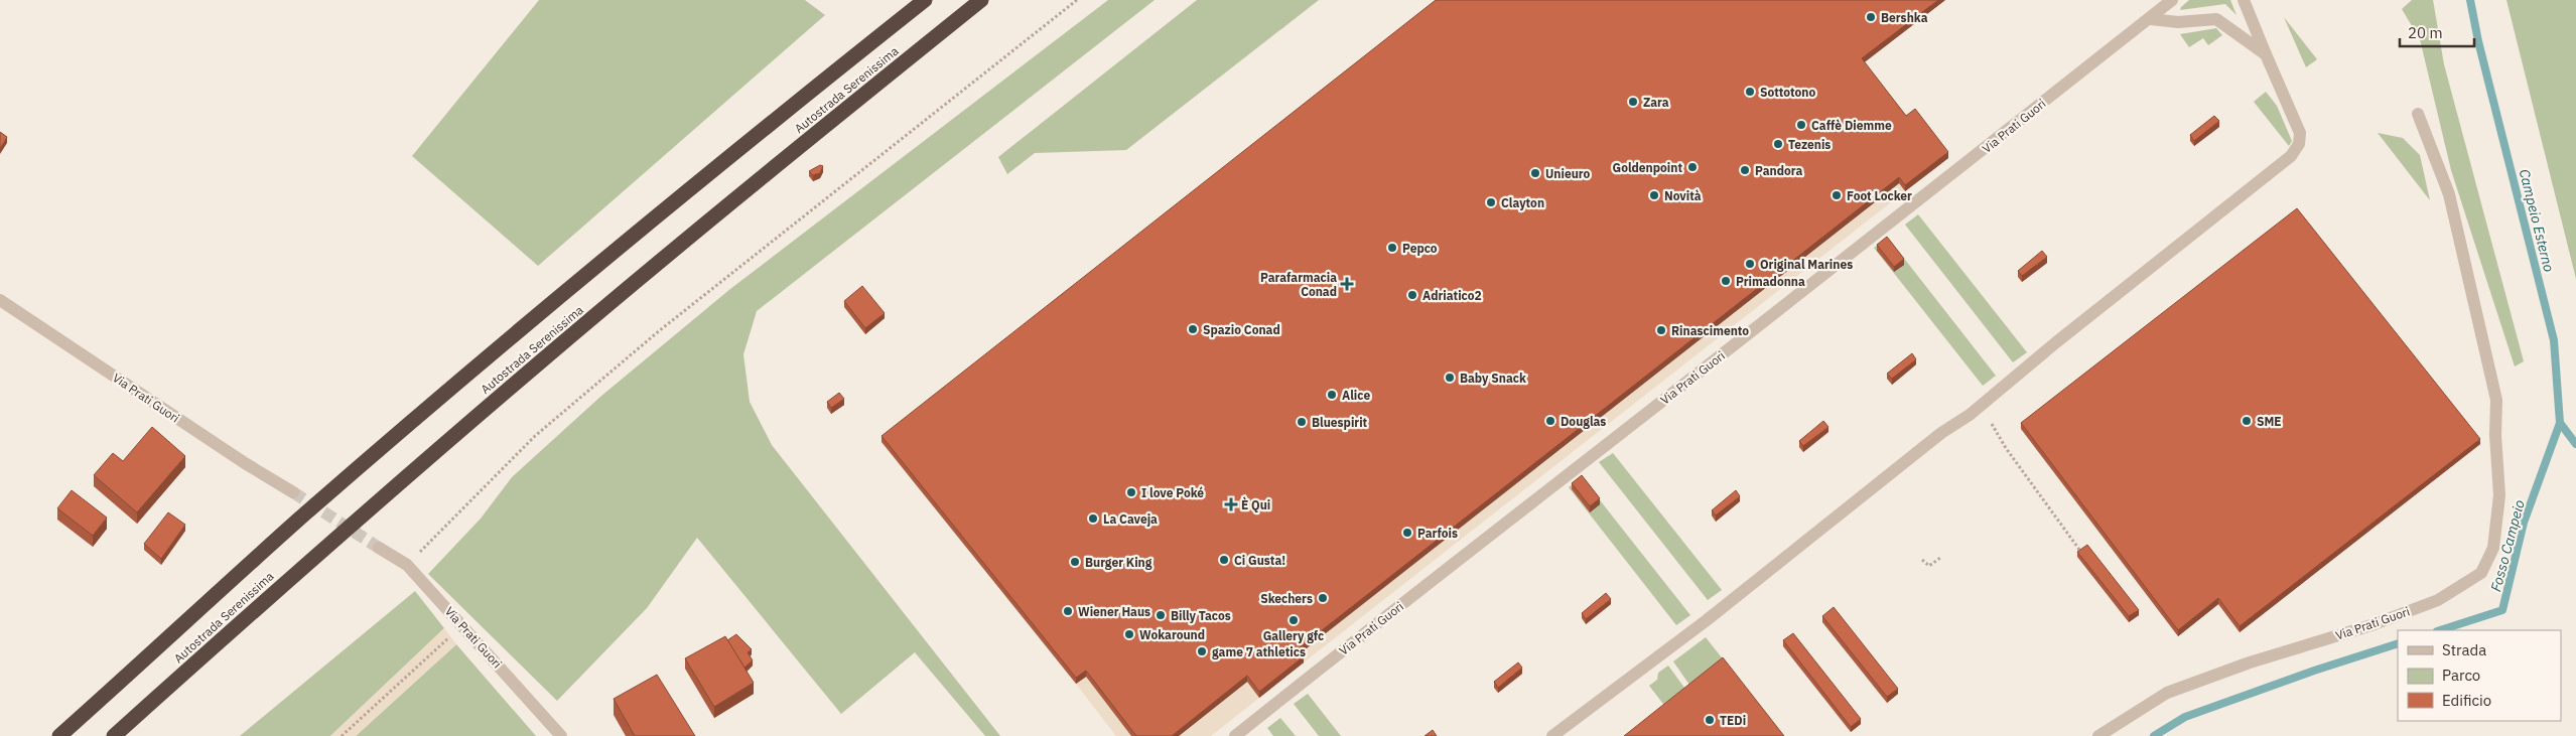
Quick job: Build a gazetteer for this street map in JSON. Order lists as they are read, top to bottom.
{
  "streets": {
    "highway": ["Autostrada Serenissima"],
    "street": ["Via Prati Guori"]
  },
  "water": ["Campeio Esterno", "Fosso Campeio"],
  "places": {
    "other": [
      "Bershka",
      "Sottotono",
      "Zara",
      "Caffè Diemme",
      "Tezenis",
      "Goldenpoint",
      "Pandora",
      "Unieuro",
      "Novità",
      "Foot Locker",
      "Clayton",
      "Pepco",
      "Original Marines",
      "Primadonna",
      "Adriatico2",
      "Spazio Conad",
      "Rinascimento",
      "Baby Snack",
      "Alice",
      "Douglas",
      "SME",
      "Bluespirit",
      "I love Poké",
      "La Caveja",
      "Parfois",
      "Ci Gusta!",
      "Burger King",
      "Skechers",
      "Wiener Haus",
      "Billy Tacos",
      "Gallery gfc",
      "Wokaround",
      "game 7 athletics",
      "TEDi"
    ],
    "health": ["Parafarmacia Conad", "È Qui"]
  },
  "legend": ["Strada", "Parco", "Edificio"],
  "scale_bar": "20 m"
}
